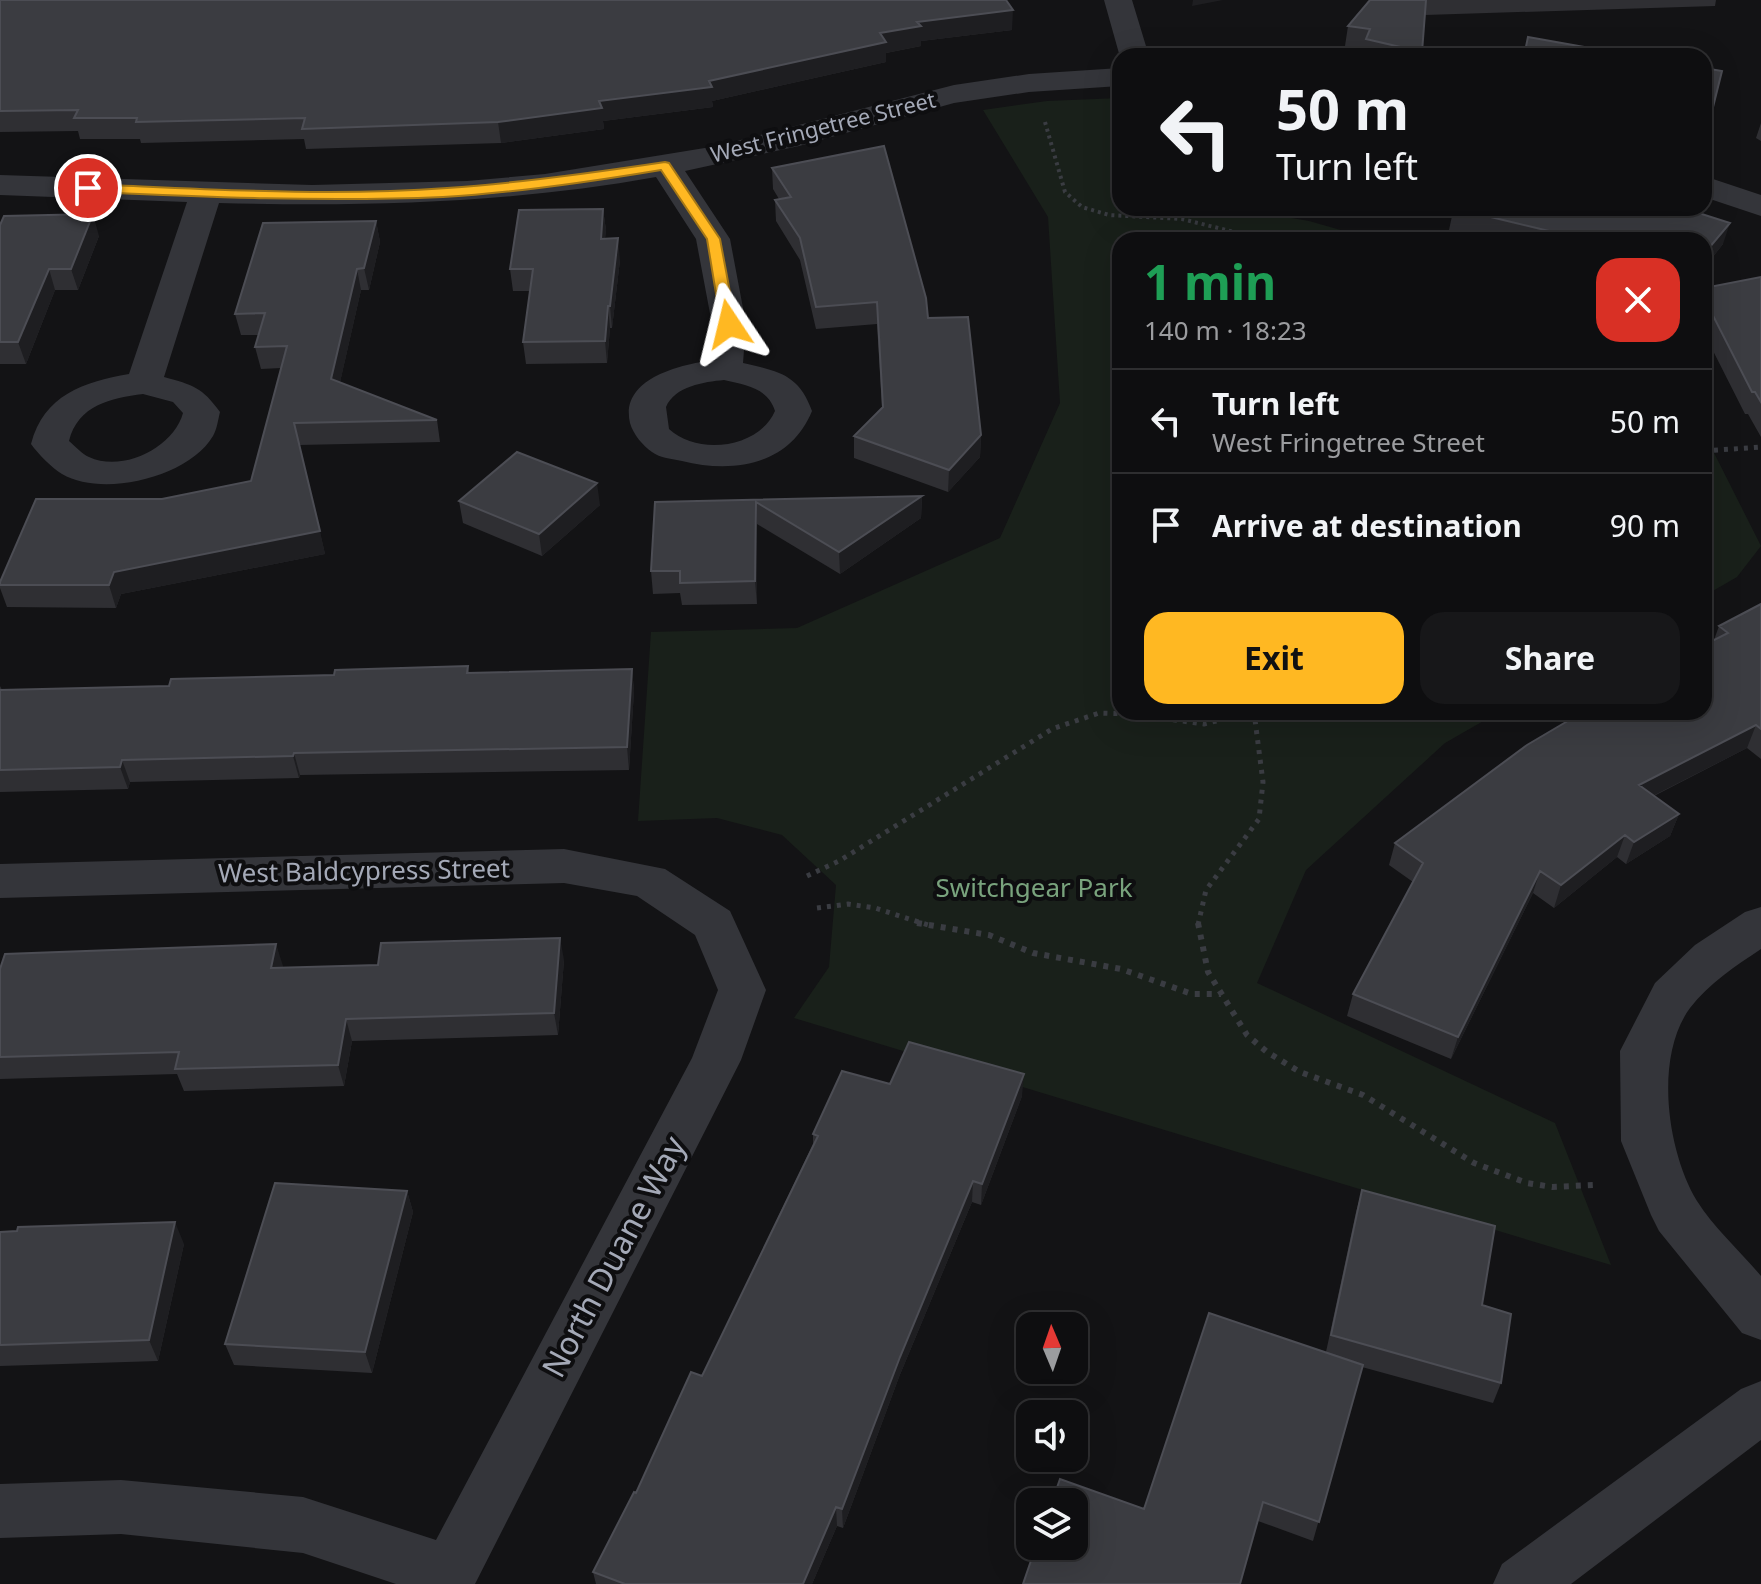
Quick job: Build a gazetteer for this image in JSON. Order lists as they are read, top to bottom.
{
  "streets": {
    "street": ["West Fringetree Street", "West Baldcypress Street", "North Duane Way"]
  },
  "crossings": [
    ["West Baldcypress Street", "North Duane Way"]
  ],
  "parks": ["Switchgear Park"],
  "north": "top",
  "page": {
    "turn": ["50 m", "Turn left"],
    "heading": ["1 min", "140 m · 18:23"],
    "list": [
      {
        "name": "Turn left",
        "note": "West Fringetree Street",
        "value": "50 m"
      },
      {
        "name": "Arrive at destination",
        "value": "90 m"
      }
    ],
    "buttons": ["Exit", "Share"]
  }
}
